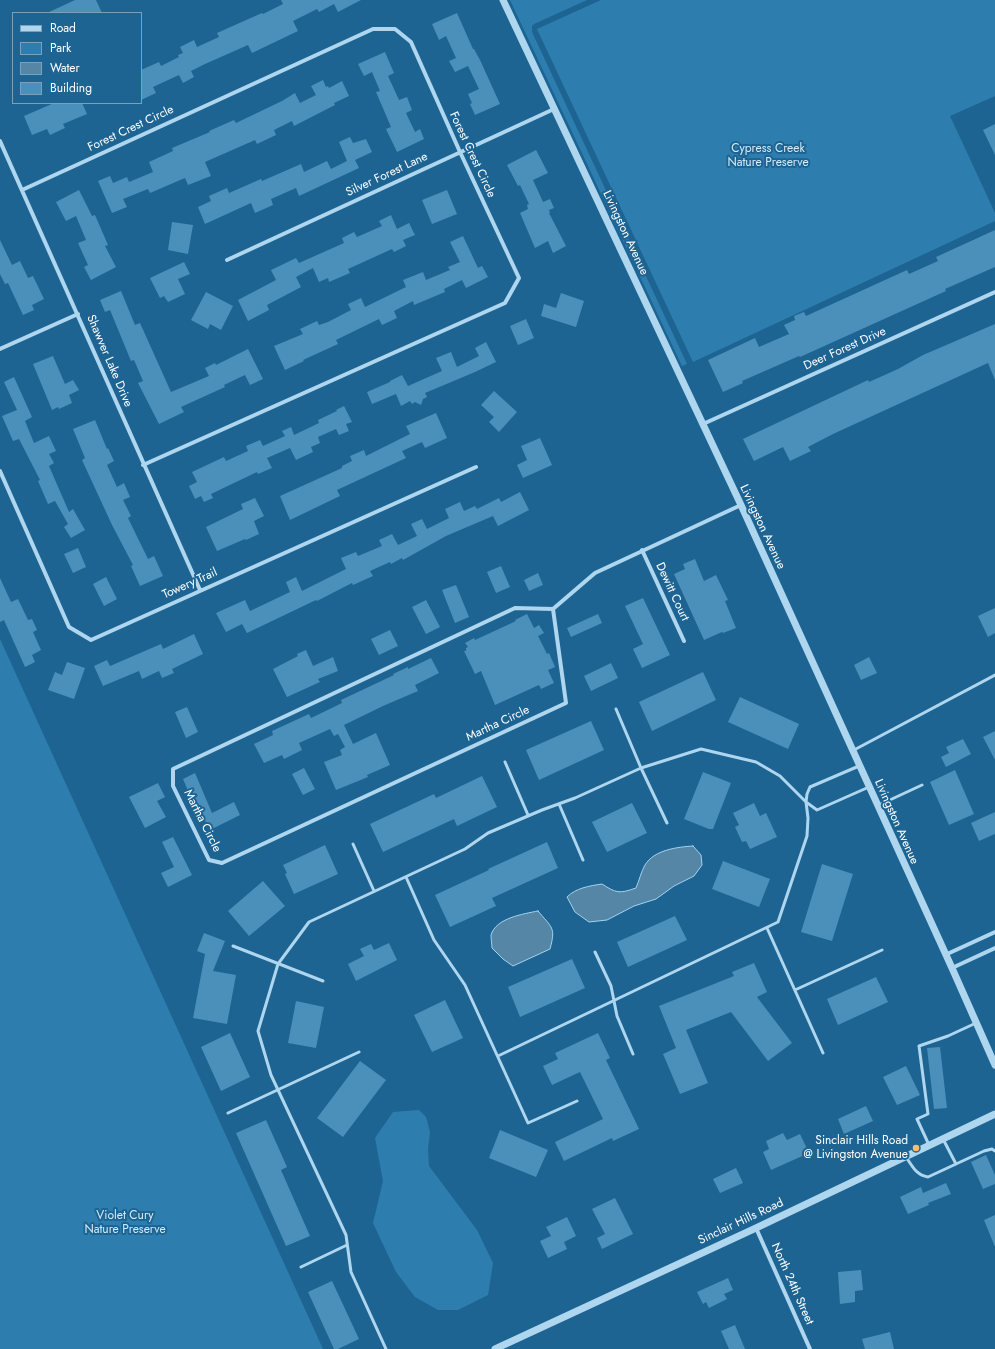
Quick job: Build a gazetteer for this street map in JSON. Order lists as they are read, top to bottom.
{
  "streets": {
    "street": [
      "Forest Crest Circle",
      "Silver Forest Lane",
      "Livingston Avenue",
      "Deer Forest Drive",
      "Shawver Lake Drive",
      "Towery Trail",
      "Dewitt Court",
      "Martha Circle",
      "Sinclair Hills Road",
      "North 24th Street"
    ]
  },
  "crossings": [
    ["Forest Crest Circle", "Silver Forest Lane"],
    ["Forest Crest Circle", "Shawver Lake Drive"],
    ["Silver Forest Lane", "Livingston Avenue"],
    ["Livingston Avenue", "Deer Forest Drive"],
    ["Shawver Lake Drive", "Towery Trail"],
    ["Sinclair Hills Road", "North 24th Street"]
  ],
  "parks": ["Cypress Creek Nature Preserve", "Violet Cury Nature Preserve"],
  "places": ["Sinclair Hills Road @ Livingston Avenue"],
  "legend": [
    "Road",
    "Park",
    "Water",
    "Building"
  ]
}
